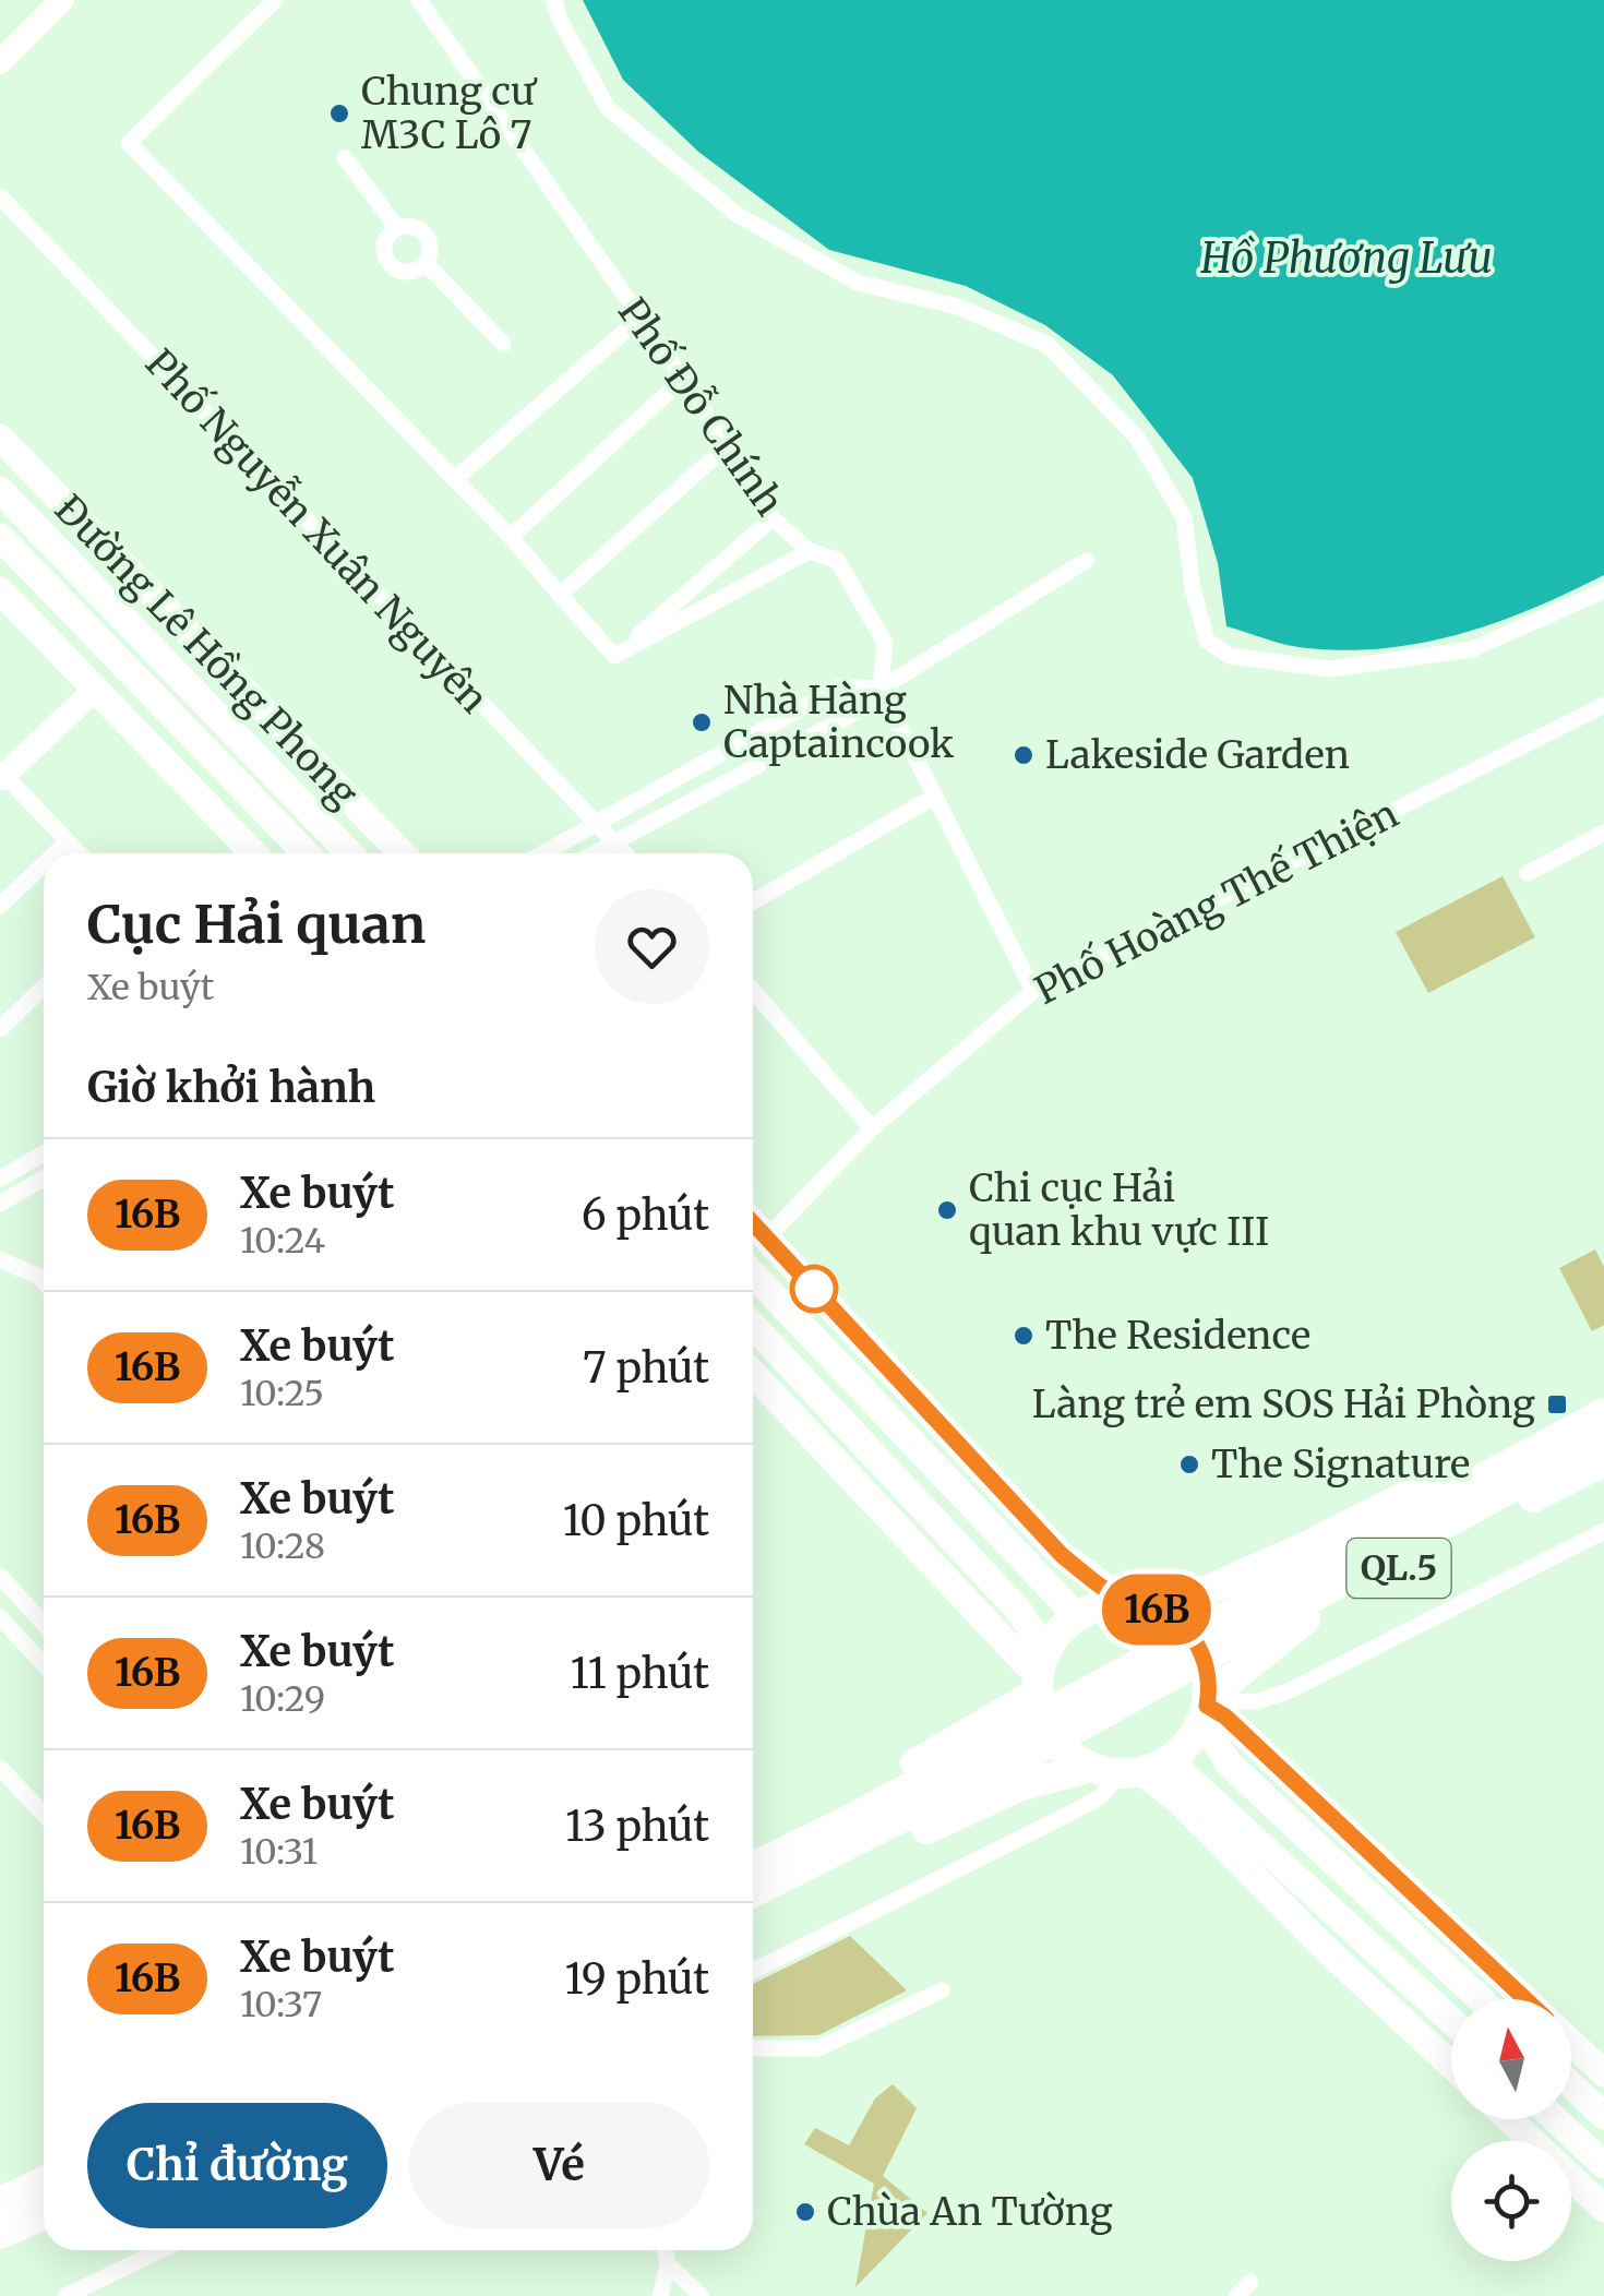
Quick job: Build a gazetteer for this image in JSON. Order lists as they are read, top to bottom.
{
  "streets": {
    "highway": ["QL.5"],
    "main road": ["Đường Lê Hồng Phong"],
    "street": ["Phố Đỗ Chính", "Phố Nguyễn Xuân Nguyên", "Phố Hoàng Thế Thiện"]
  },
  "crossings": [
    ["Phố Đỗ Chính", "Phố Hoàng Thế Thiện"]
  ],
  "water": ["Hồ Phương Lưu"],
  "places": {
    "other": [
      "Chung cư M3C Lô 7",
      "Nhà Hàng Captaincook",
      "Lakeside Garden",
      "Chi cục Hải quan khu vực III",
      "The Residence",
      "The Signature",
      "Chùa An Tường"
    ],
    "transit": ["Làng trẻ em SOS Hải Phòng"]
  },
  "lines": ["bus line 16B"],
  "north": "top",
  "page": {
    "on_map": "16B",
    "heading": [
      ["Cục Hải quan", "Xe buýt"],
      "Giờ khởi hành"
    ],
    "list": [
      {
        "mark": "16B",
        "name": "Xe buýt",
        "note": "10:24",
        "value": "6 phút"
      },
      {
        "mark": "16B",
        "name": "Xe buýt",
        "note": "10:25",
        "value": "7 phút"
      },
      {
        "mark": "16B",
        "name": "Xe buýt",
        "note": "10:28",
        "value": "10 phút"
      },
      {
        "mark": "16B",
        "name": "Xe buýt",
        "note": "10:29",
        "value": "11 phút"
      },
      {
        "mark": "16B",
        "name": "Xe buýt",
        "note": "10:31",
        "value": "13 phút"
      },
      {
        "mark": "16B",
        "name": "Xe buýt",
        "note": "10:37",
        "value": "19 phút"
      }
    ],
    "buttons": ["Chỉ đường", "Vé"]
  }
}
